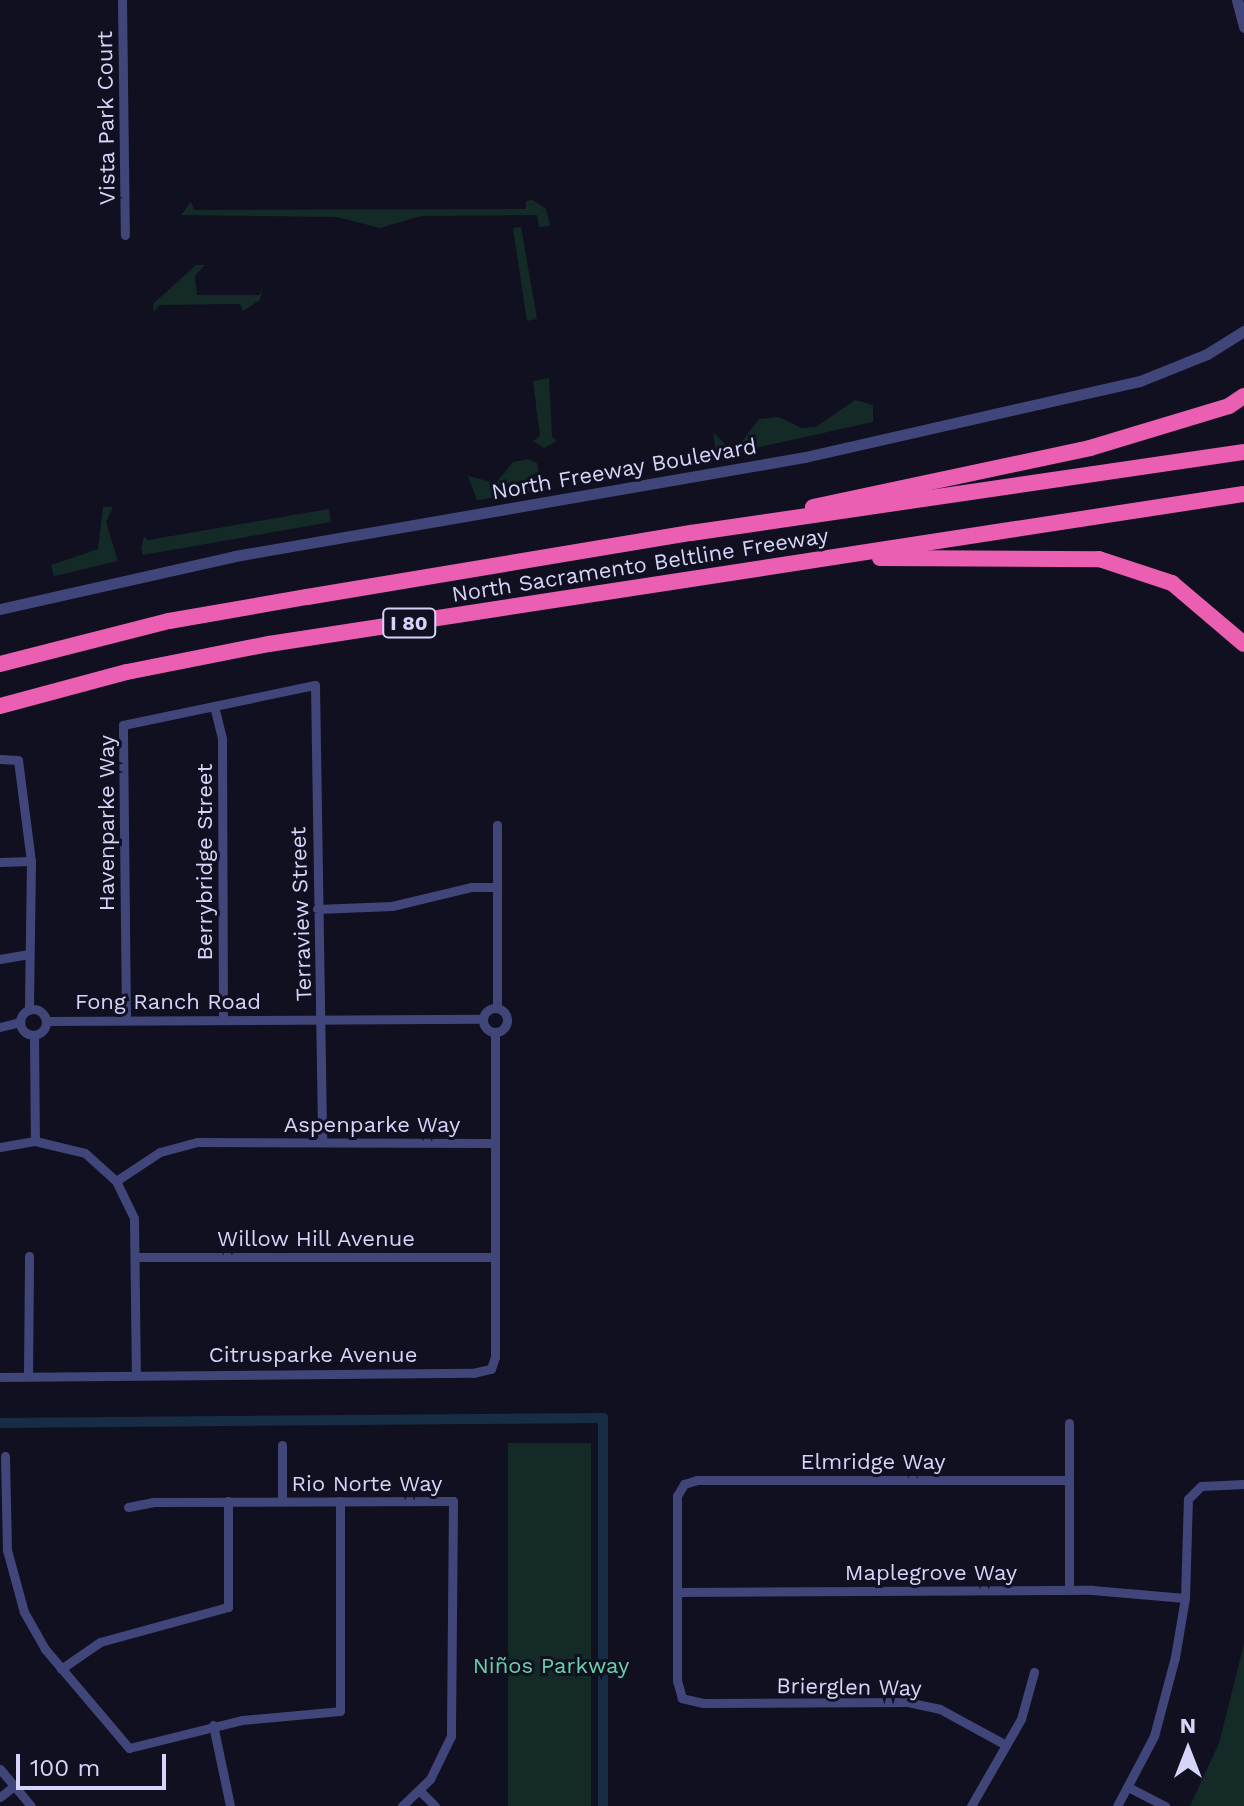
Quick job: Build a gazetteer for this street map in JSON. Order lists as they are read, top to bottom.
{
  "streets": {
    "highway": ["North Sacramento Beltline Freeway", "I 80"],
    "street": [
      "Vista Park Court",
      "North Freeway Boulevard",
      "Havenparke Way",
      "Berrybridge Street",
      "Terraview Street",
      "Fong Ranch Road",
      "Aspenparke Way",
      "Willow Hill Avenue",
      "Citrusparke Avenue",
      "Elmridge Way",
      "Rio Norte Way",
      "Maplegrove Way",
      "Brierglen Way"
    ]
  },
  "crossings": [
    ["Havenparke Way", "Berrybridge Street"],
    ["Havenparke Way", "Terraview Street"],
    ["Havenparke Way", "Fong Ranch Road"],
    ["Berrybridge Street", "Fong Ranch Road"],
    ["Terraview Street", "Fong Ranch Road"],
    ["Terraview Street", "Aspenparke Way"],
    ["Willow Hill Avenue", "Citrusparke Avenue"],
    ["Elmridge Way", "Maplegrove Way"],
    ["Elmridge Way", "Brierglen Way"],
    ["Maplegrove Way", "Brierglen Way"]
  ],
  "parks": ["Niños Parkway"],
  "scale_bar": "100 m",
  "north": "top"
}
